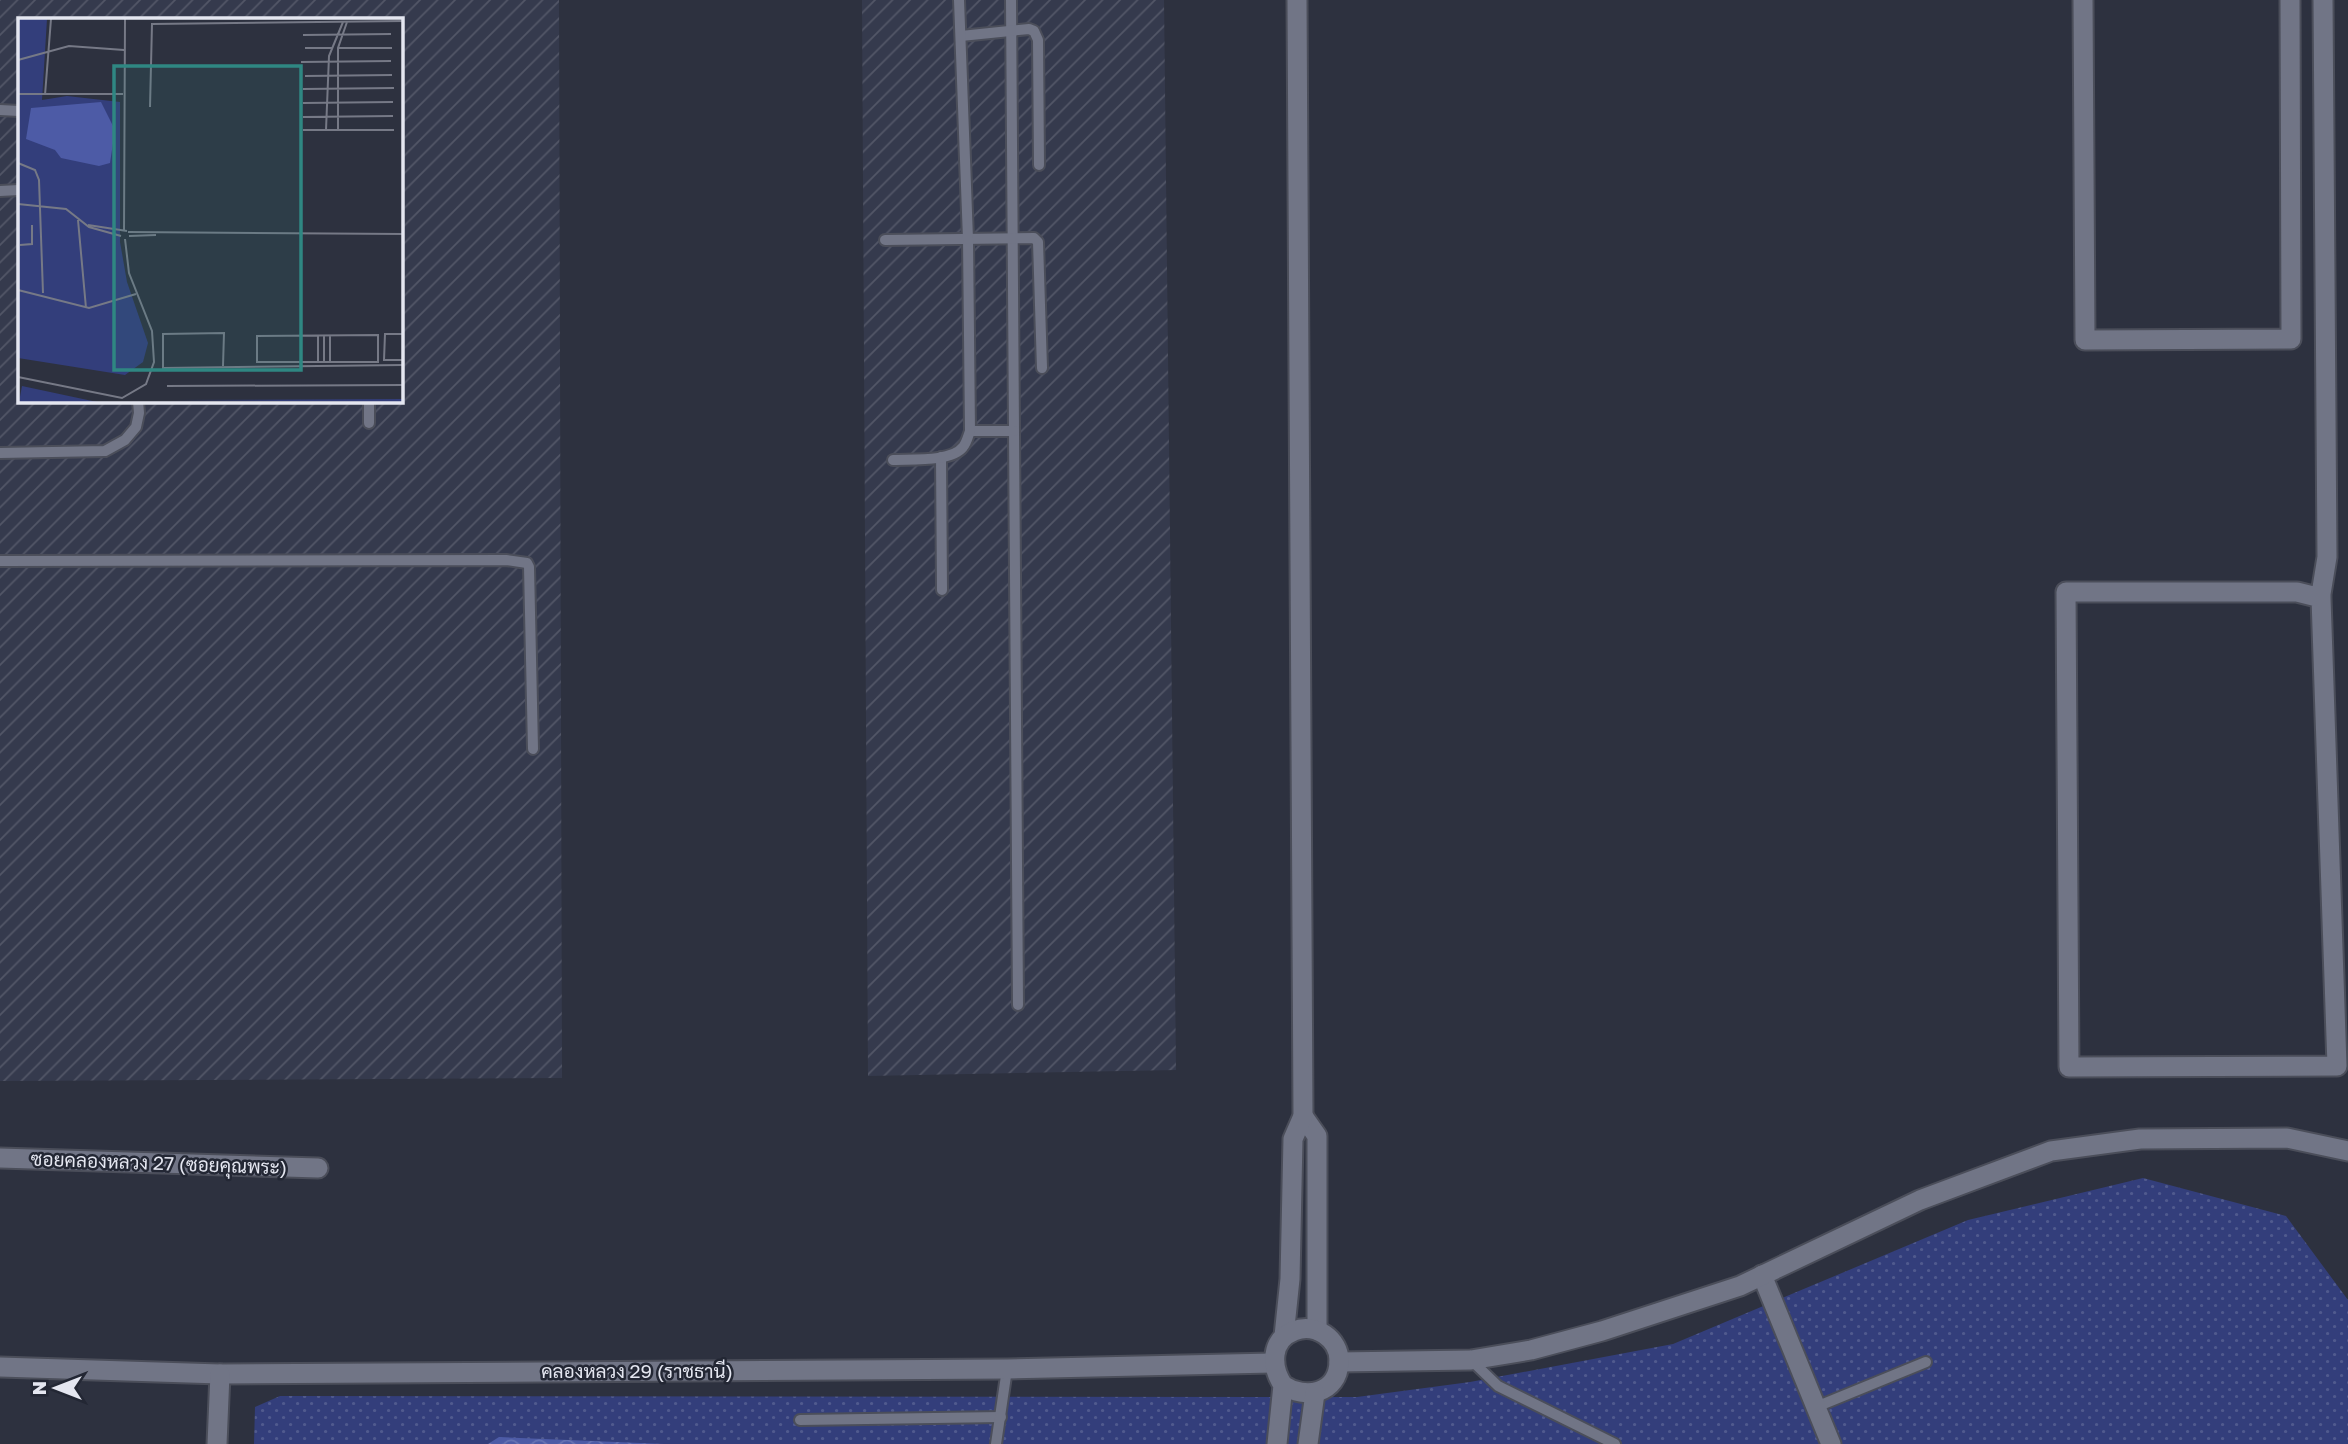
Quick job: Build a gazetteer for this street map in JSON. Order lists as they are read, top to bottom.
{
  "streets": {
    "street": ["ซอยคลองหลวง 27 (ซอยคุณพระ)", "คลองหลวง 29 (ราชธานี)"]
  },
  "north": "left"
}
